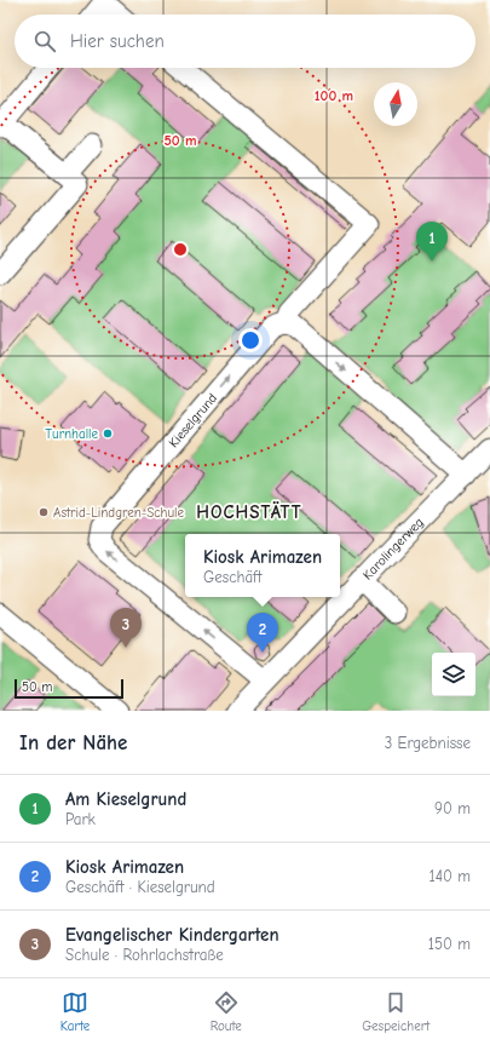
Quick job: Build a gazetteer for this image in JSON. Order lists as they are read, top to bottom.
{
  "streets": {
    "street": ["Kieselgrund", "Karolingerweg"]
  },
  "crossings": [
    ["Kieselgrund", "Karolingerweg"]
  ],
  "districts": ["HOCHSTÄTT"],
  "places": ["Turnhalle", "Astrid-Lindgren-Schule"],
  "scale_bar": "50 m",
  "north": "top",
  "page": {
    "search": "Hier suchen",
    "pins": ["1", "3", "2"],
    "popup": ["Kiosk Arimazen", "Geschäft"],
    "scale": "50 m",
    "heading": ["In der Nähe", "3 Ergebnisse"],
    "list": [
      {
        "mark": "1",
        "name": "Am Kieselgrund",
        "note": "Park",
        "value": "90 m"
      },
      {
        "mark": "2",
        "name": "Kiosk Arimazen",
        "note": "Geschäft · Kieselgrund",
        "value": "140 m"
      },
      {
        "mark": "3",
        "name": "Evangelischer Kindergarten",
        "note": "Schule · Rohrlachstraße",
        "value": "150 m"
      }
    ],
    "nav": ["Karte", "Route", "Gespeichert"]
  },
  "rings": ["100 m", "50 m"]
}
